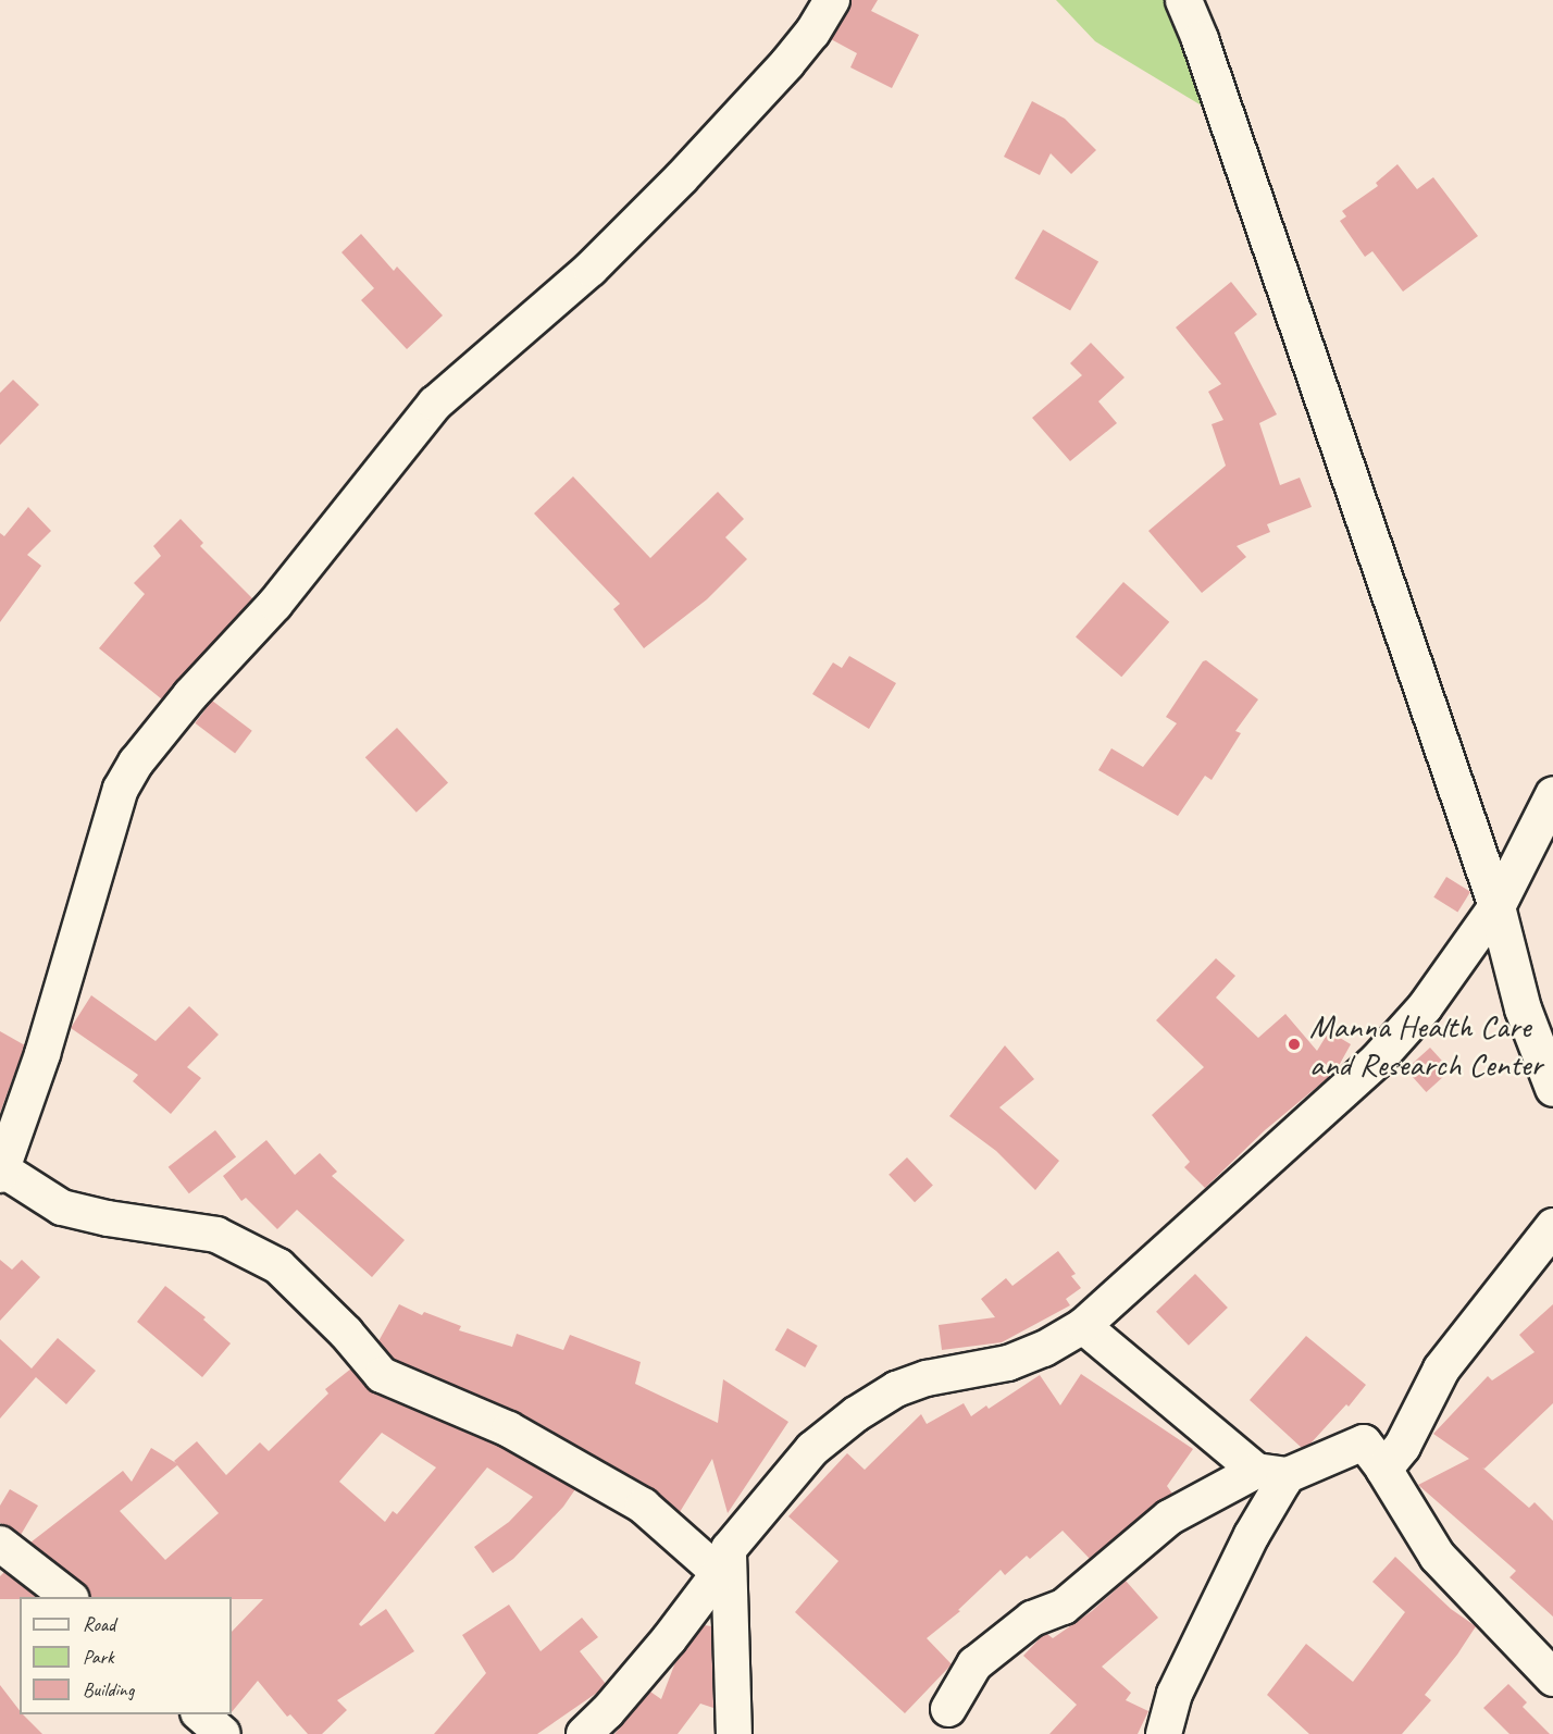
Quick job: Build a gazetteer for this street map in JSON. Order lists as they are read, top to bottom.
{
  "places": ["Manna Health Care and Research Center"],
  "legend": ["Road", "Park", "Building"]
}
